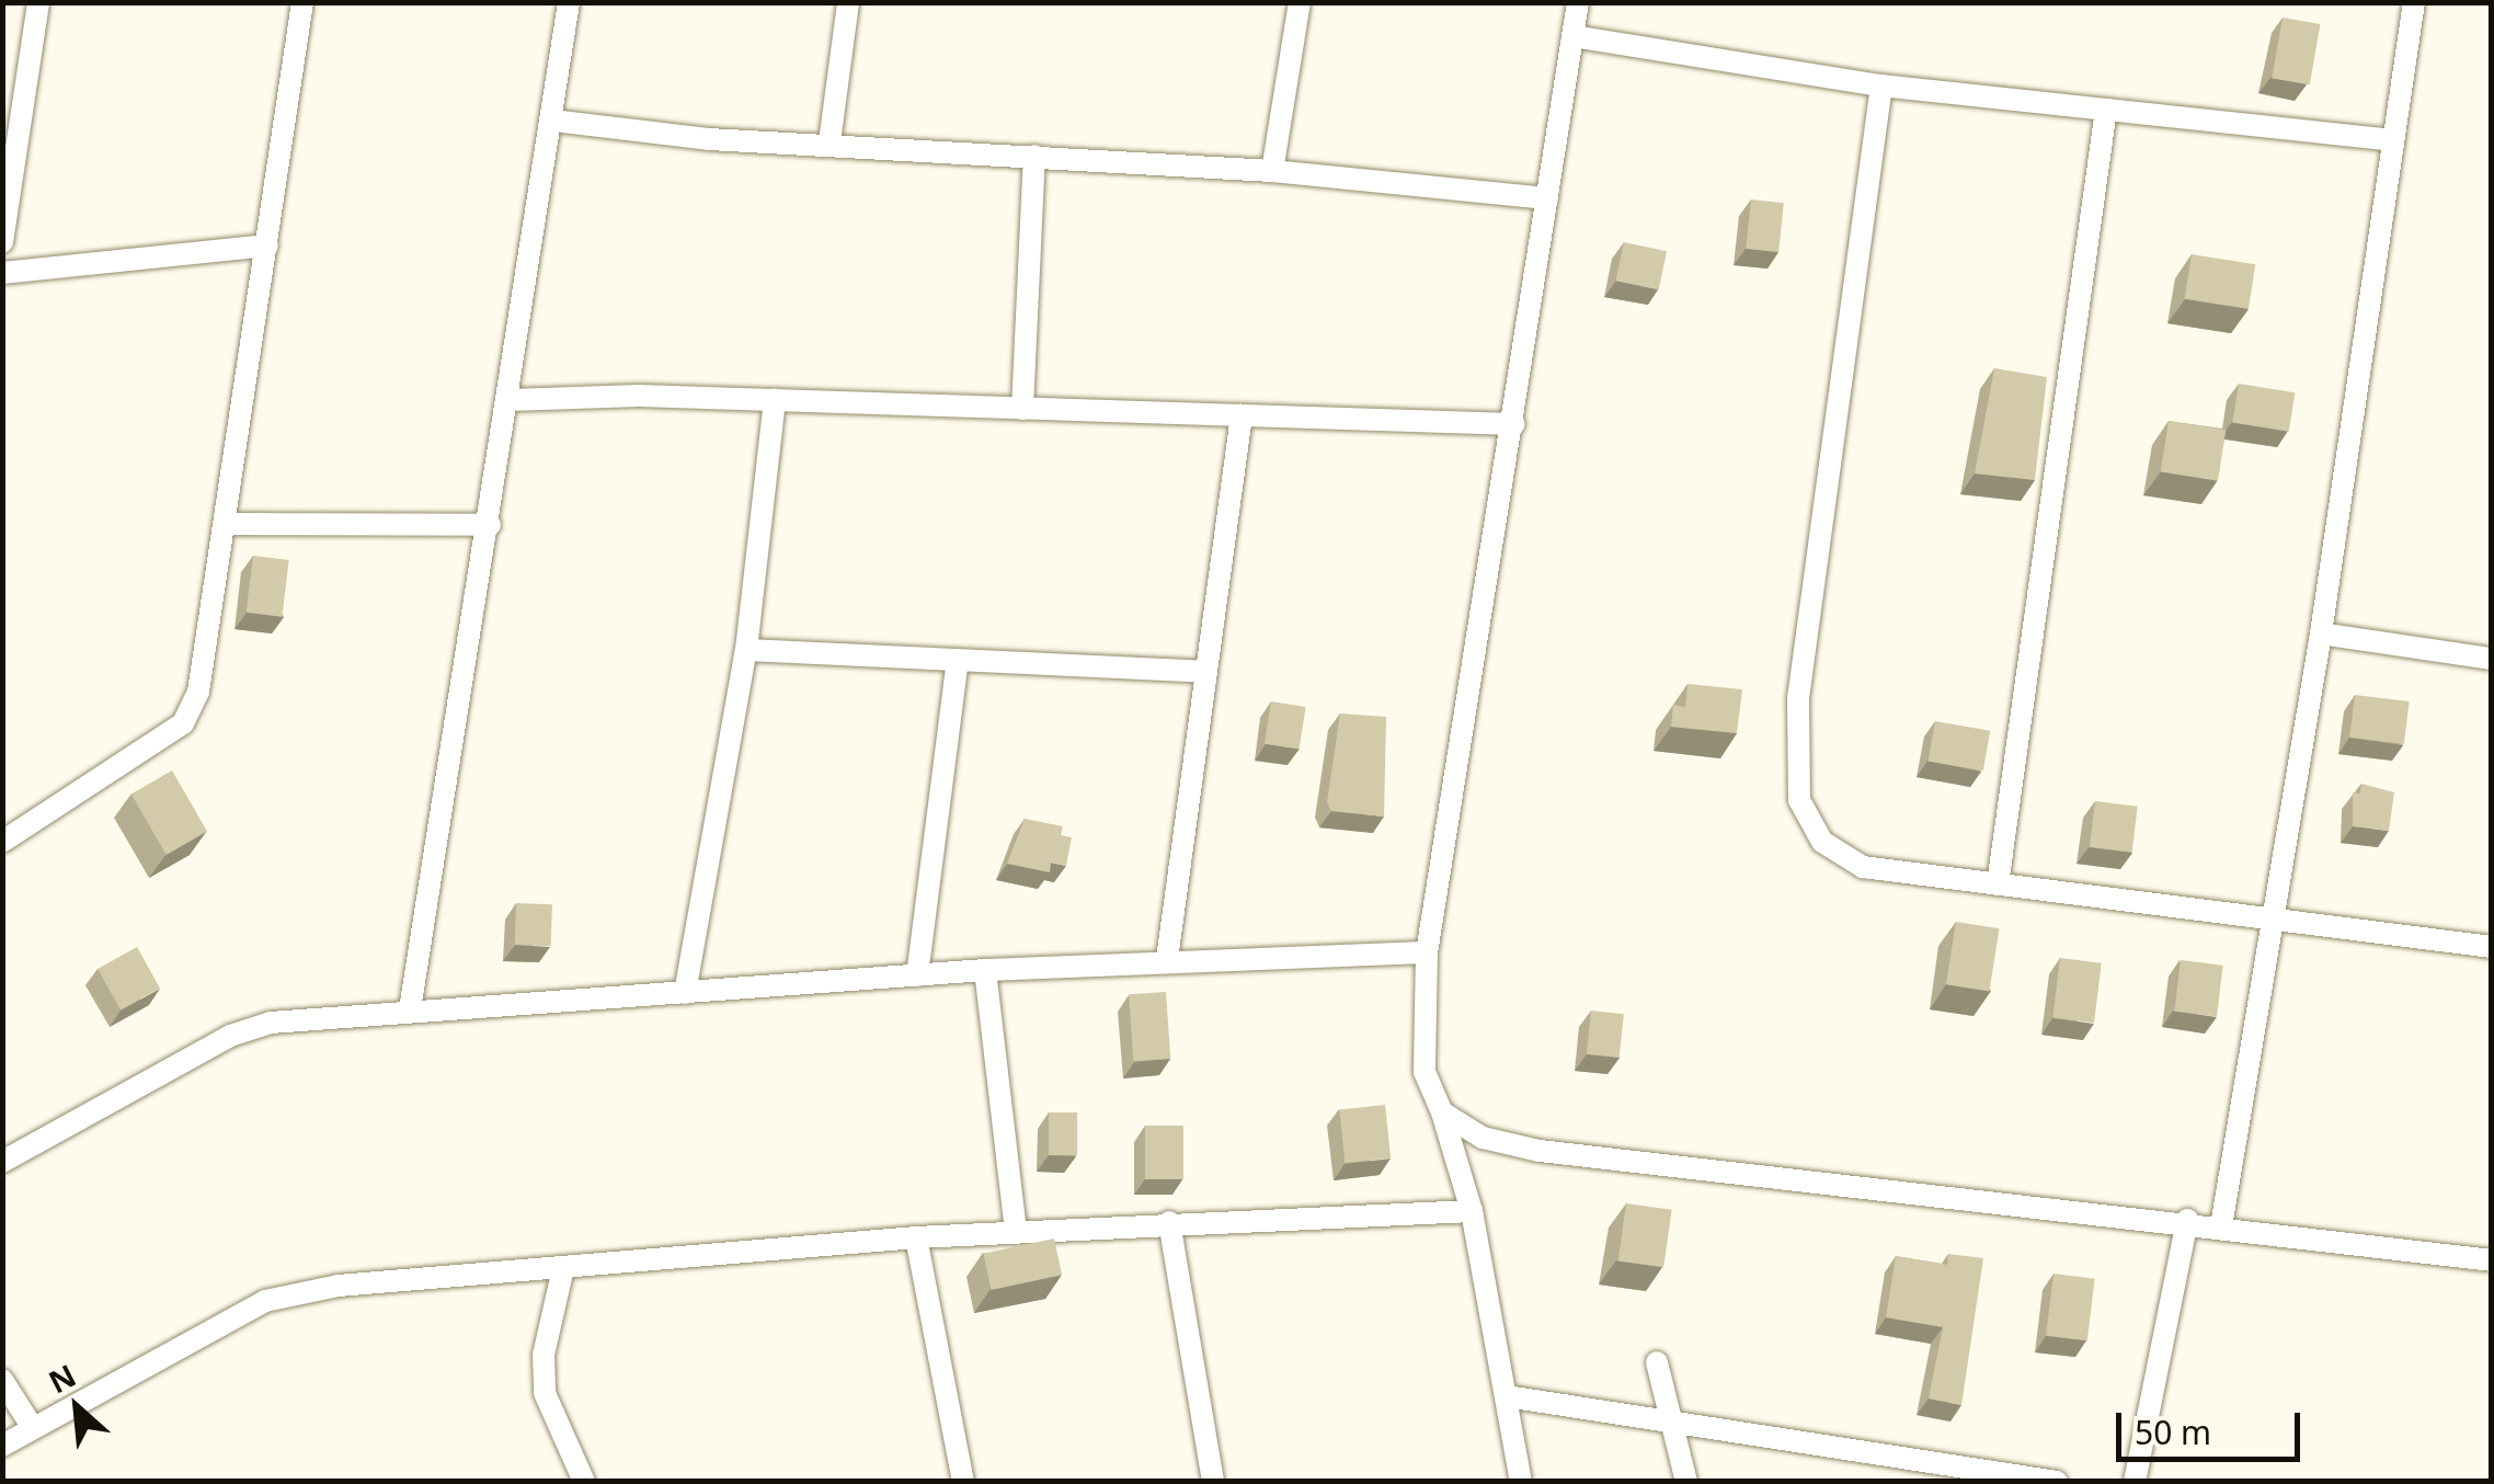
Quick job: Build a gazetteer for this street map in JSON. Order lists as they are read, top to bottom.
{
  "scale_bar": "50 m",
  "north": "top left"
}
